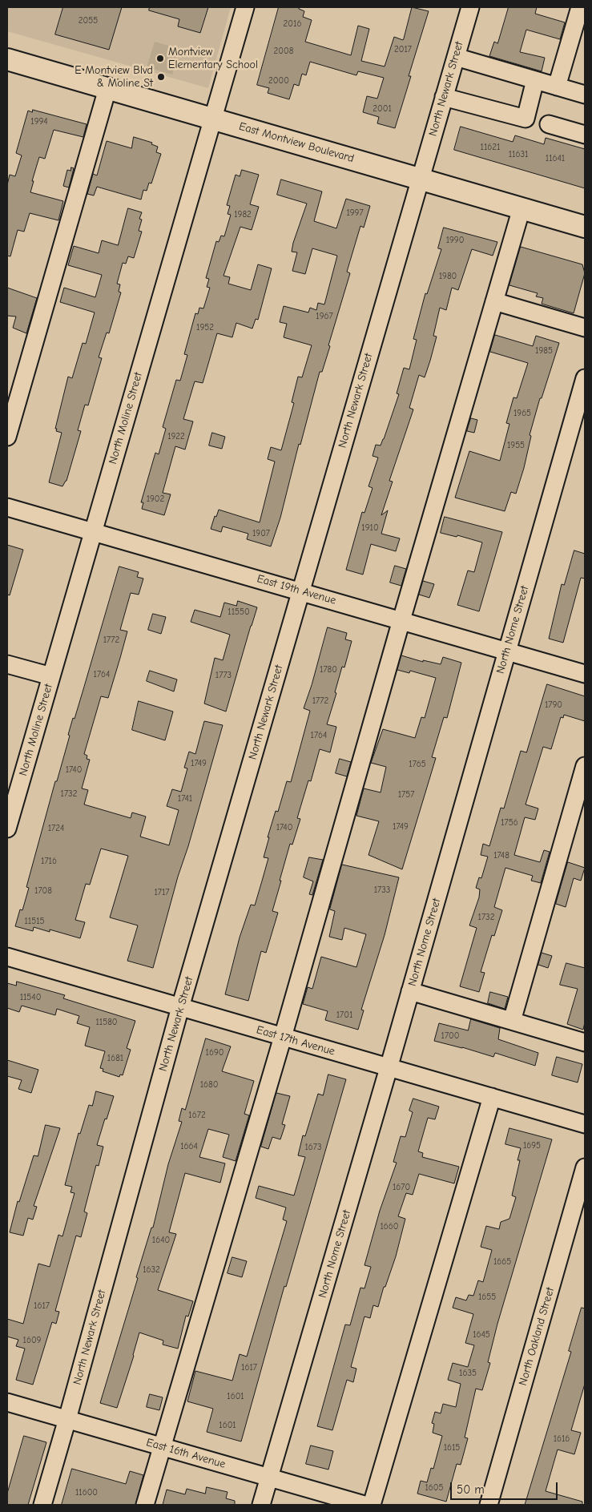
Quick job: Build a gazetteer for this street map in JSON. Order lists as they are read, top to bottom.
{
  "streets": {
    "main road": ["East Montview Boulevard"],
    "street": [
      "North Newark Street",
      "North Moline Street",
      "East 19th Avenue",
      "North Nome Street",
      "East 17th Avenue",
      "North Oakland Street",
      "East 16th Avenue"
    ]
  },
  "crossings": [
    ["North Newark Street", "East Montview Boulevard"],
    ["North Newark Street", "East 19th Avenue"],
    ["North Newark Street", "East 17th Avenue"],
    ["North Newark Street", "East 16th Avenue"],
    ["East Montview Boulevard", "North Moline Street"],
    ["North Moline Street", "East 19th Avenue"],
    ["East 19th Avenue", "North Nome Street"],
    ["North Nome Street", "East 17th Avenue"],
    ["North Nome Street", "East 16th Avenue"]
  ],
  "places": ["Montview Elementary School", "E Montview Blvd & Moline St"],
  "house_numbers": [
    "2055",
    "2016",
    "2017",
    "2008",
    "2000",
    "2001",
    "1994",
    "11621",
    "11631",
    "11641",
    "1997",
    "1982",
    "1990",
    "1980",
    "1967",
    "1952",
    "1985",
    "1965",
    "1922",
    "1955",
    "1902",
    "1910",
    "1907",
    "11550",
    "1772",
    "1780",
    "1764",
    "1773",
    "1772",
    "1790",
    "1764",
    "1749",
    "1765",
    "1740",
    "1732",
    "1757",
    "1741",
    "1756",
    "1749",
    "1740",
    "1724",
    "1748",
    "1716",
    "1733",
    "1708",
    "1717",
    "1732",
    "11515",
    "11540",
    "1701",
    "11580",
    "1700",
    "1690",
    "1681",
    "1680",
    "1672",
    "1695",
    "1664",
    "1673",
    "1670",
    "1660",
    "1640",
    "1665",
    "1632",
    "1655",
    "1617",
    "1645",
    "1609",
    "1617",
    "1635",
    "1601",
    "1601",
    "1616",
    "1615",
    "1605",
    "11600"
  ],
  "scale_bar": "50 m"
}
